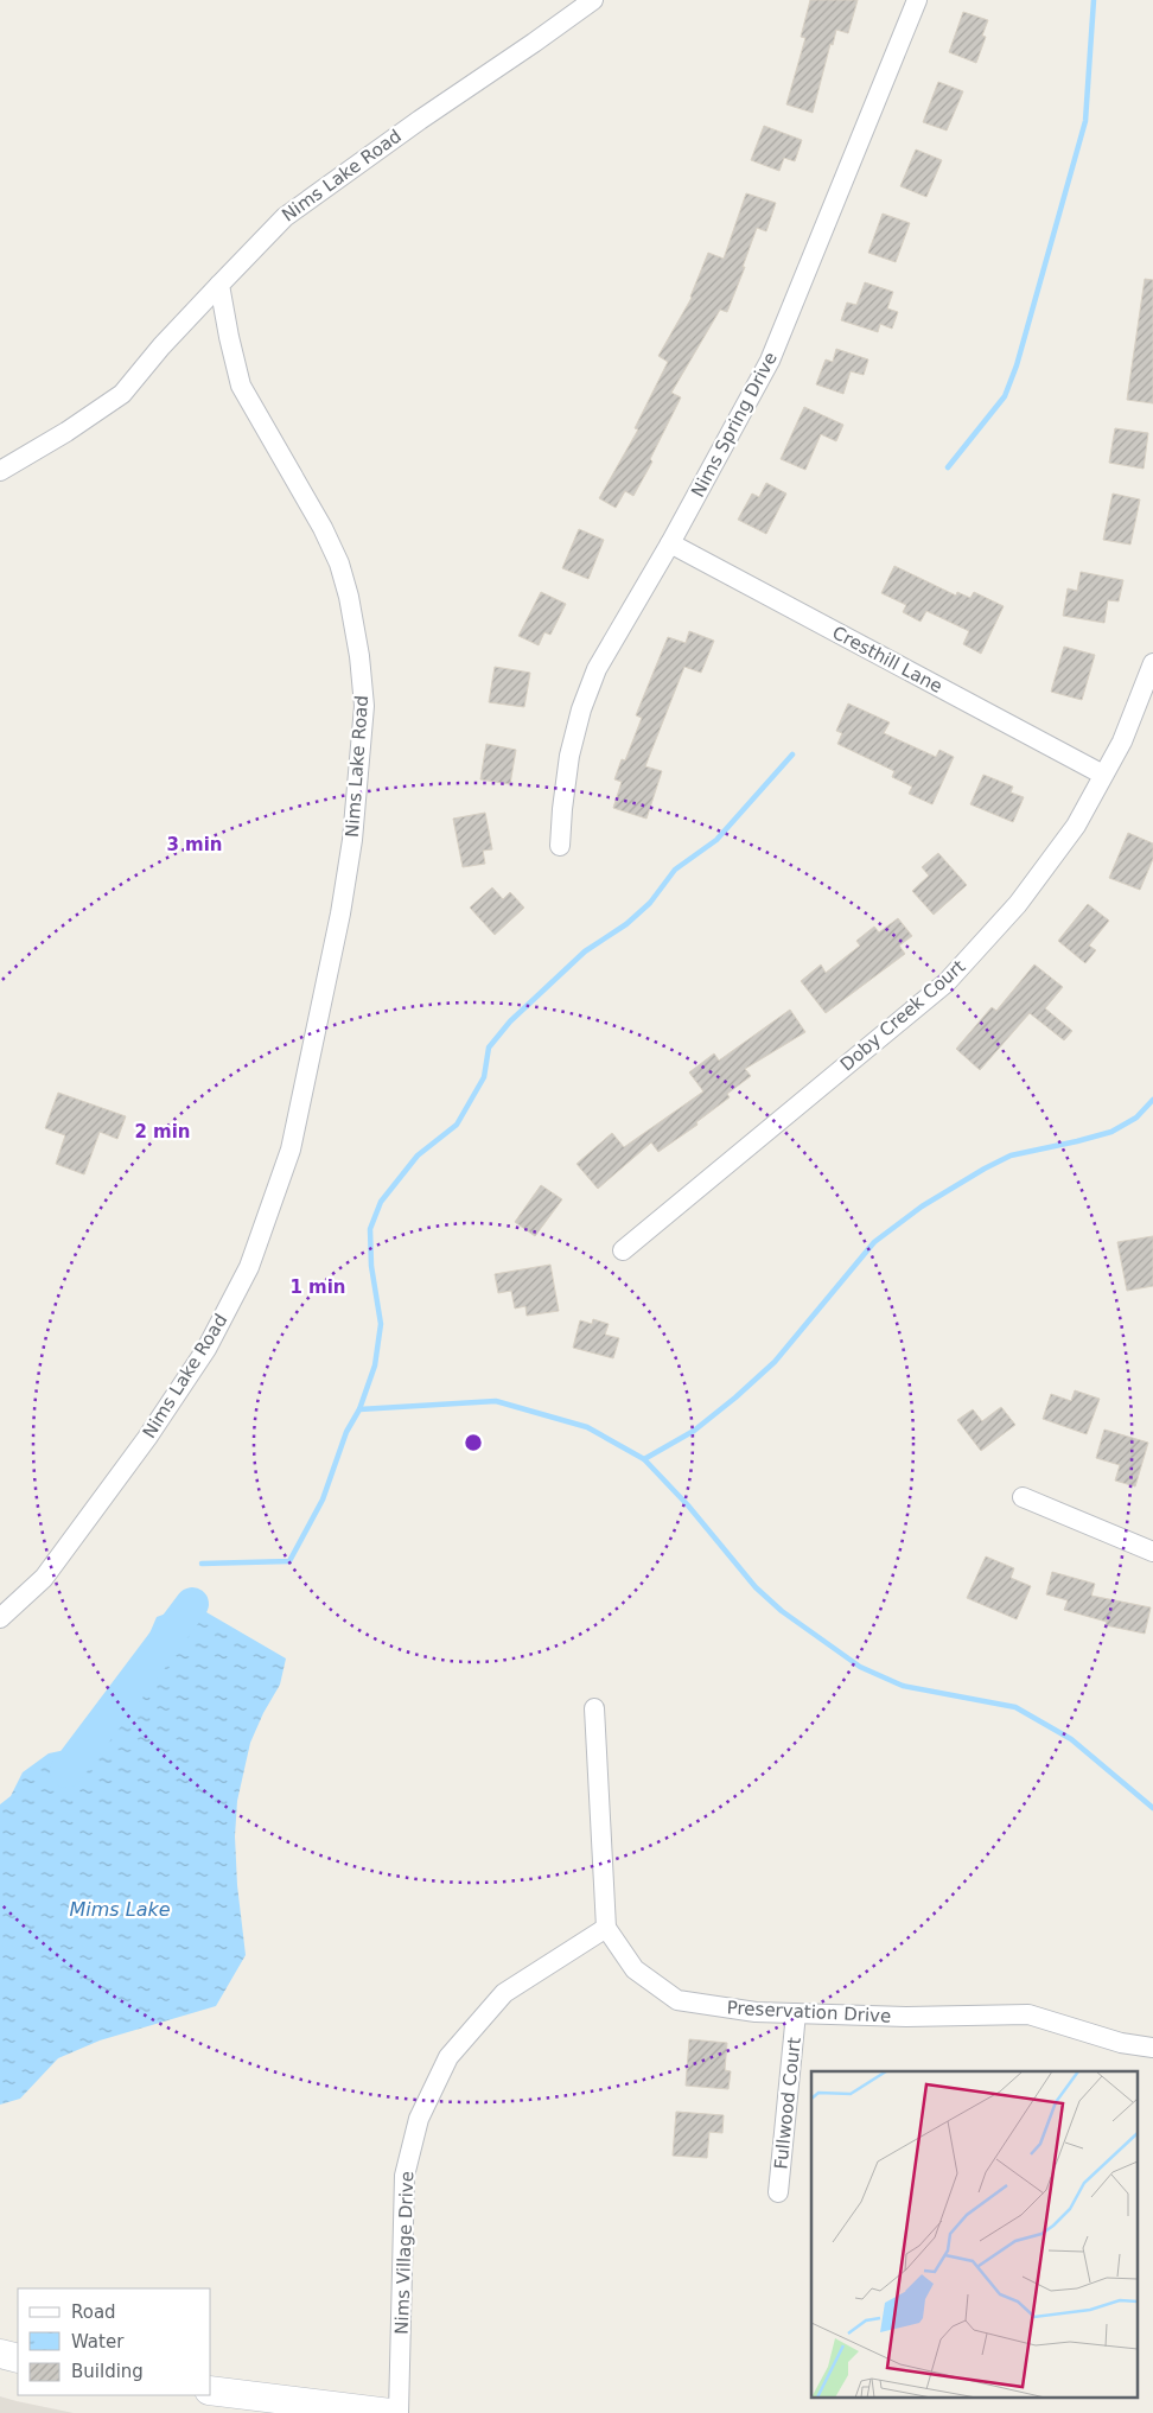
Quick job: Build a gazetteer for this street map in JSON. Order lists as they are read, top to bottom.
{
  "streets": {
    "street": [
      "Nims Lake Road",
      "Nims Spring Drive",
      "Cresthill Lane",
      "Doby Creek Court",
      "Preservation Drive",
      "Fullwood Court",
      "Nims Village Drive"
    ]
  },
  "crossings": [
    ["Nims Spring Drive", "Cresthill Lane"],
    ["Cresthill Lane", "Doby Creek Court"],
    ["Preservation Drive", "Fullwood Court"],
    ["Preservation Drive", "Nims Village Drive"]
  ],
  "water": ["Mims Lake"],
  "legend": ["Road", "Water", "Building"],
  "rings": ["3 min", "2 min", "1 min"]
}
